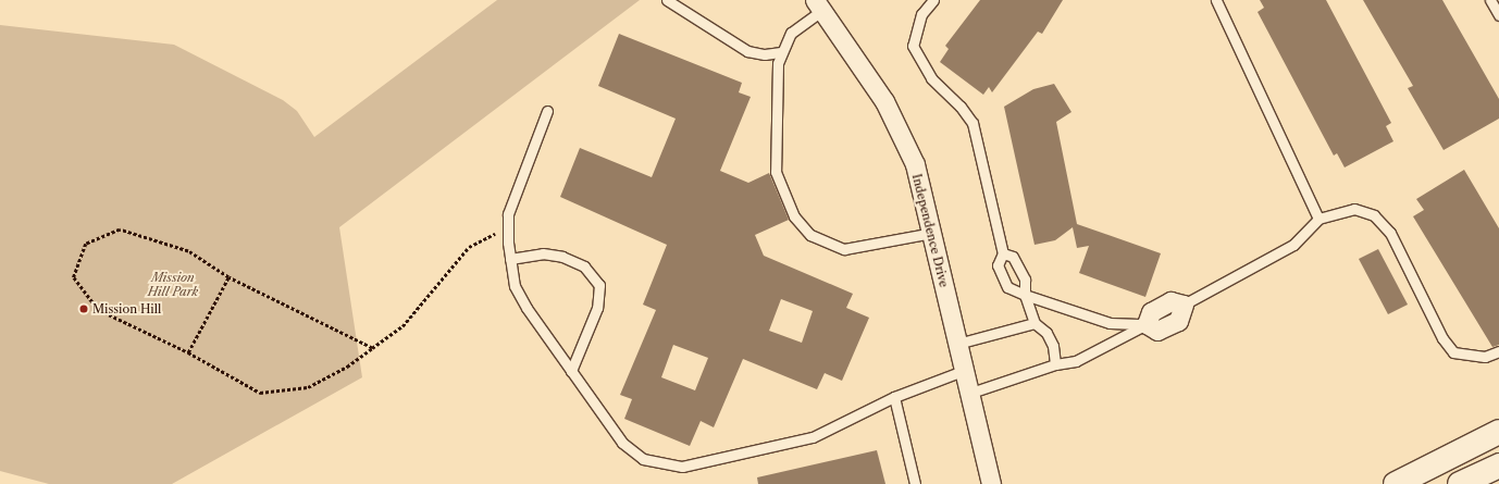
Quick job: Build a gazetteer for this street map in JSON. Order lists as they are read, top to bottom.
{
  "streets": {
    "street": ["Independence Drive"]
  },
  "parks": ["Mission Hill Park"],
  "places": ["Mission Hill"]
}
